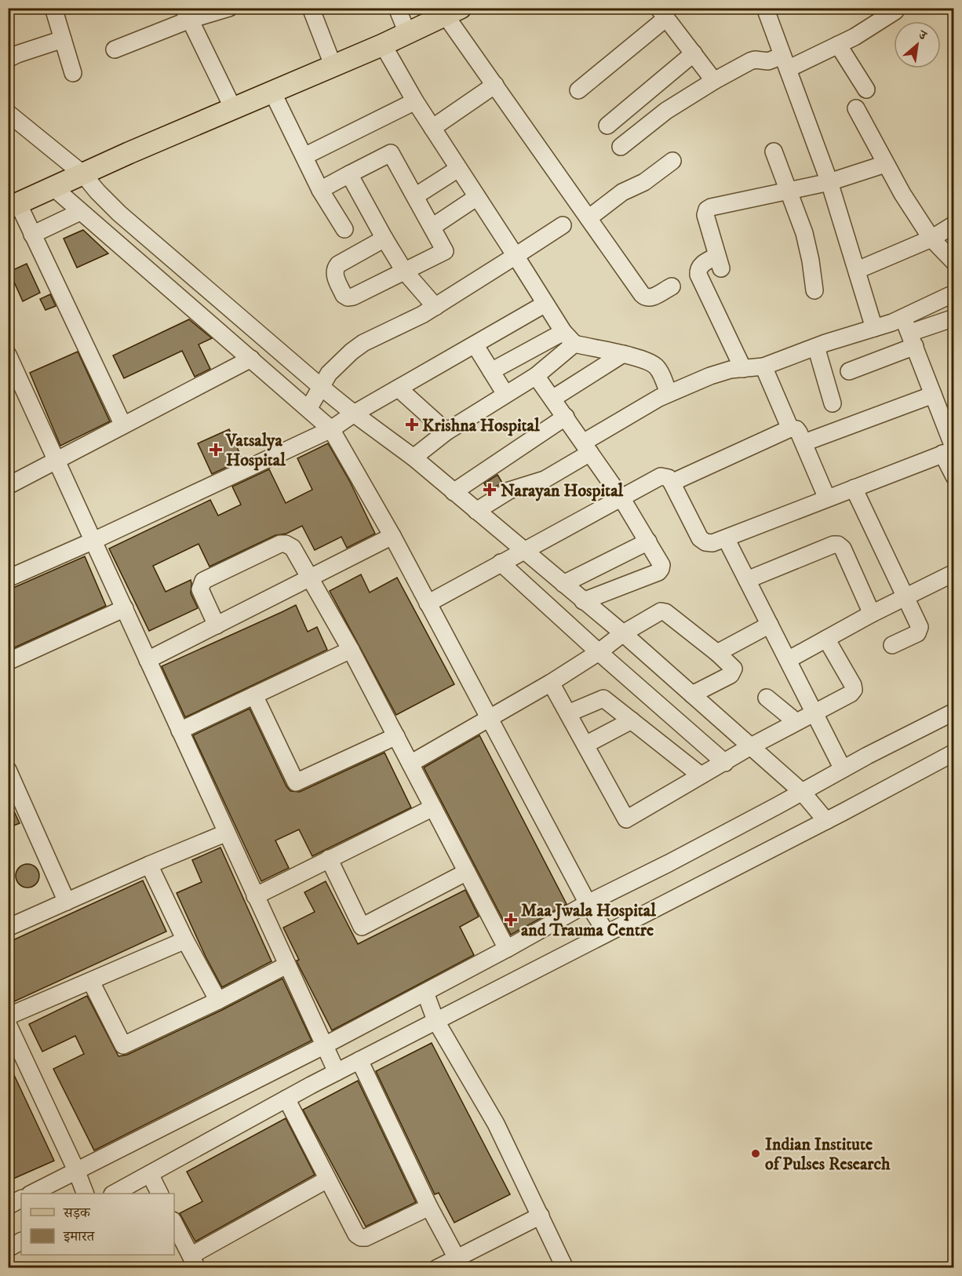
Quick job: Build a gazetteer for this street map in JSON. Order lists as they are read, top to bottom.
{
  "places": {
    "health": [
      "Krishna Hospital",
      "Vatsalya Hospital",
      "Narayan Hospital",
      "Maa Jwala Hospital and Trauma Centre"
    ],
    "other": ["Indian Institute of Pulses Research"]
  },
  "legend": ["सड़क", "इमारत"],
  "north": "top right"
}
